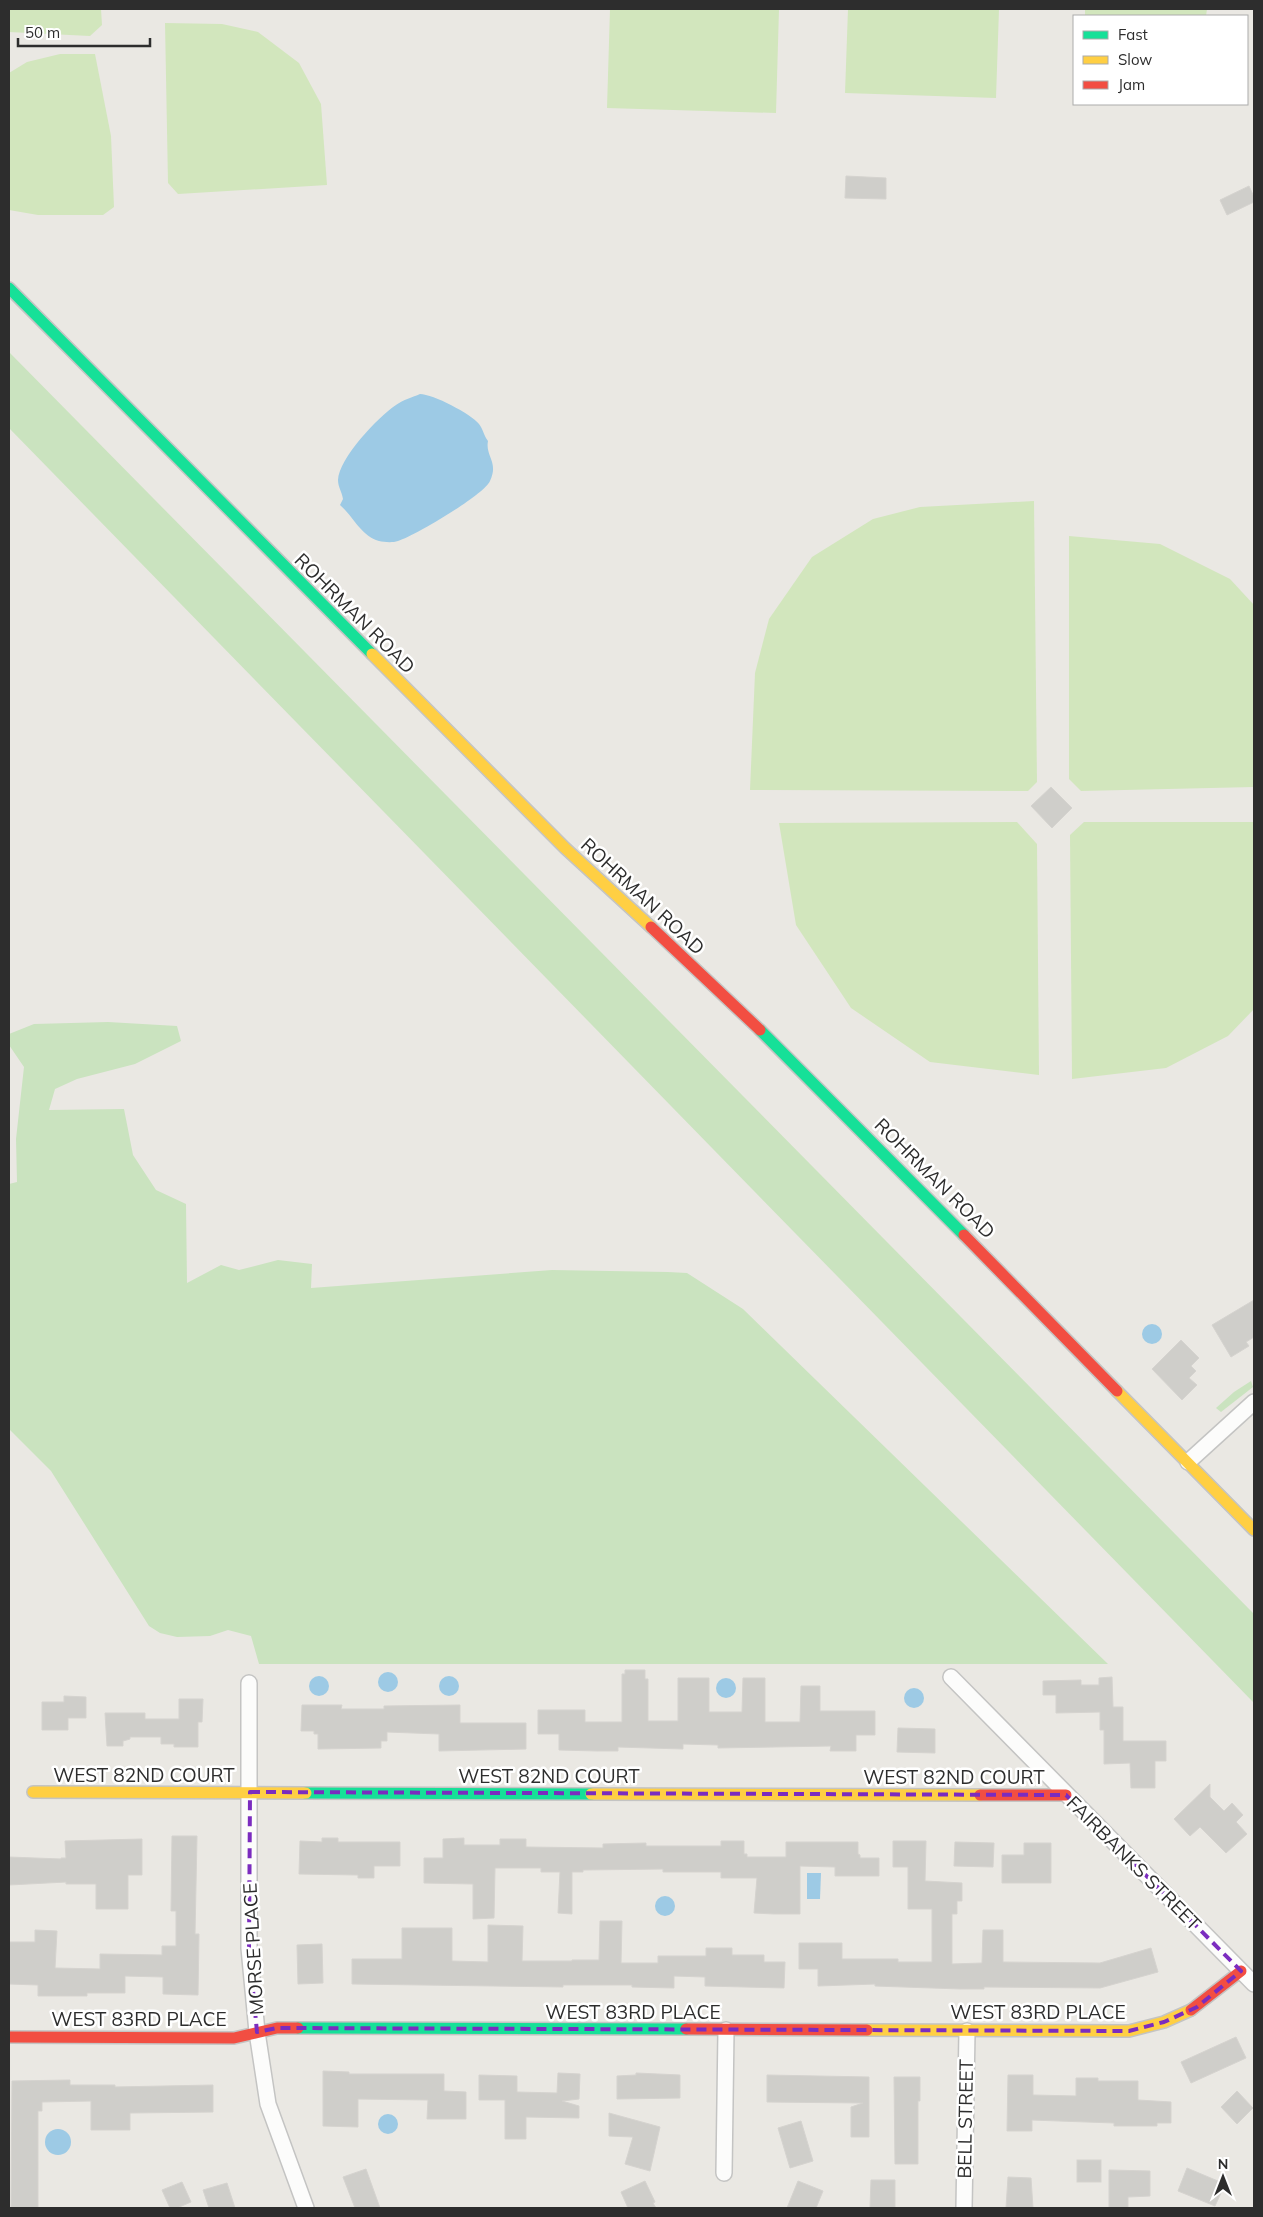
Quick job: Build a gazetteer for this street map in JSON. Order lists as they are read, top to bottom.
{
  "streets": {
    "street": [
      "ROHRMAN ROAD",
      "WEST 82ND COURT",
      "FAIRBANKS STREET",
      "MORSE PLACE",
      "WEST 83RD PLACE",
      "BELL STREET"
    ]
  },
  "crossings": [
    ["WEST 82ND COURT", "FAIRBANKS STREET"],
    ["WEST 82ND COURT", "MORSE PLACE"],
    ["FAIRBANKS STREET", "WEST 83RD PLACE"],
    ["MORSE PLACE", "WEST 83RD PLACE"],
    ["WEST 83RD PLACE", "BELL STREET"]
  ],
  "legend": ["Fast", "Slow", "Jam"],
  "scale_bar": "50 m",
  "north": "top"
}
